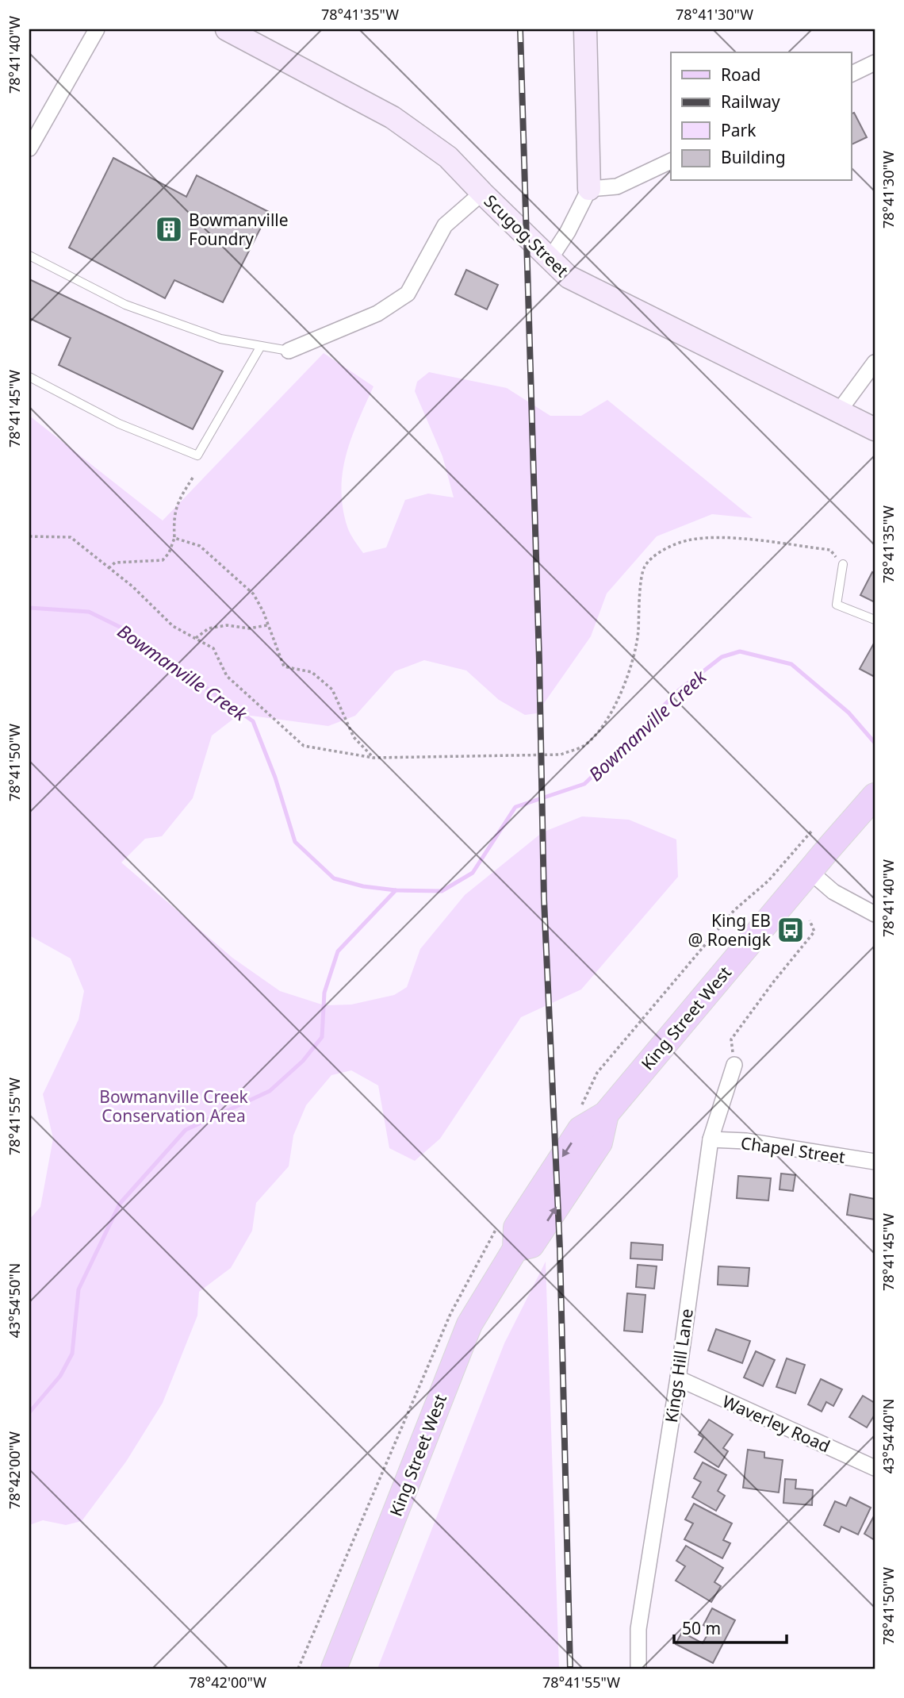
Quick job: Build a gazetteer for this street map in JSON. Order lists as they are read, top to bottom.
{
  "streets": {
    "main road": ["King Street West"],
    "street": [
      "Scugog Street",
      "Chapel Street",
      "Kings Hill Lane",
      "Waverley Road"
    ]
  },
  "crossings": [
    ["Chapel Street", "Kings Hill Lane"],
    ["Kings Hill Lane", "Waverley Road"]
  ],
  "water": ["Bowmanville Creek"],
  "parks": ["Bowmanville Creek Conservation Area"],
  "places": {
    "building": ["Bowmanville Foundry"],
    "bus stop": ["King EB @ Roenigk"]
  },
  "legend": [
    "Road",
    "Railway",
    "Park",
    "Building"
  ],
  "scale_bar": "50 m",
  "coordinates": [
    "78°41'35\"W",
    "78°41'30\"W",
    "78°41'40\"W",
    "78°41'45\"W",
    "78°41'50\"W",
    "78°41'55\"W",
    "43°54'50\"N",
    "43°54'40\"N",
    "78°42'00\"W"
  ]
}
